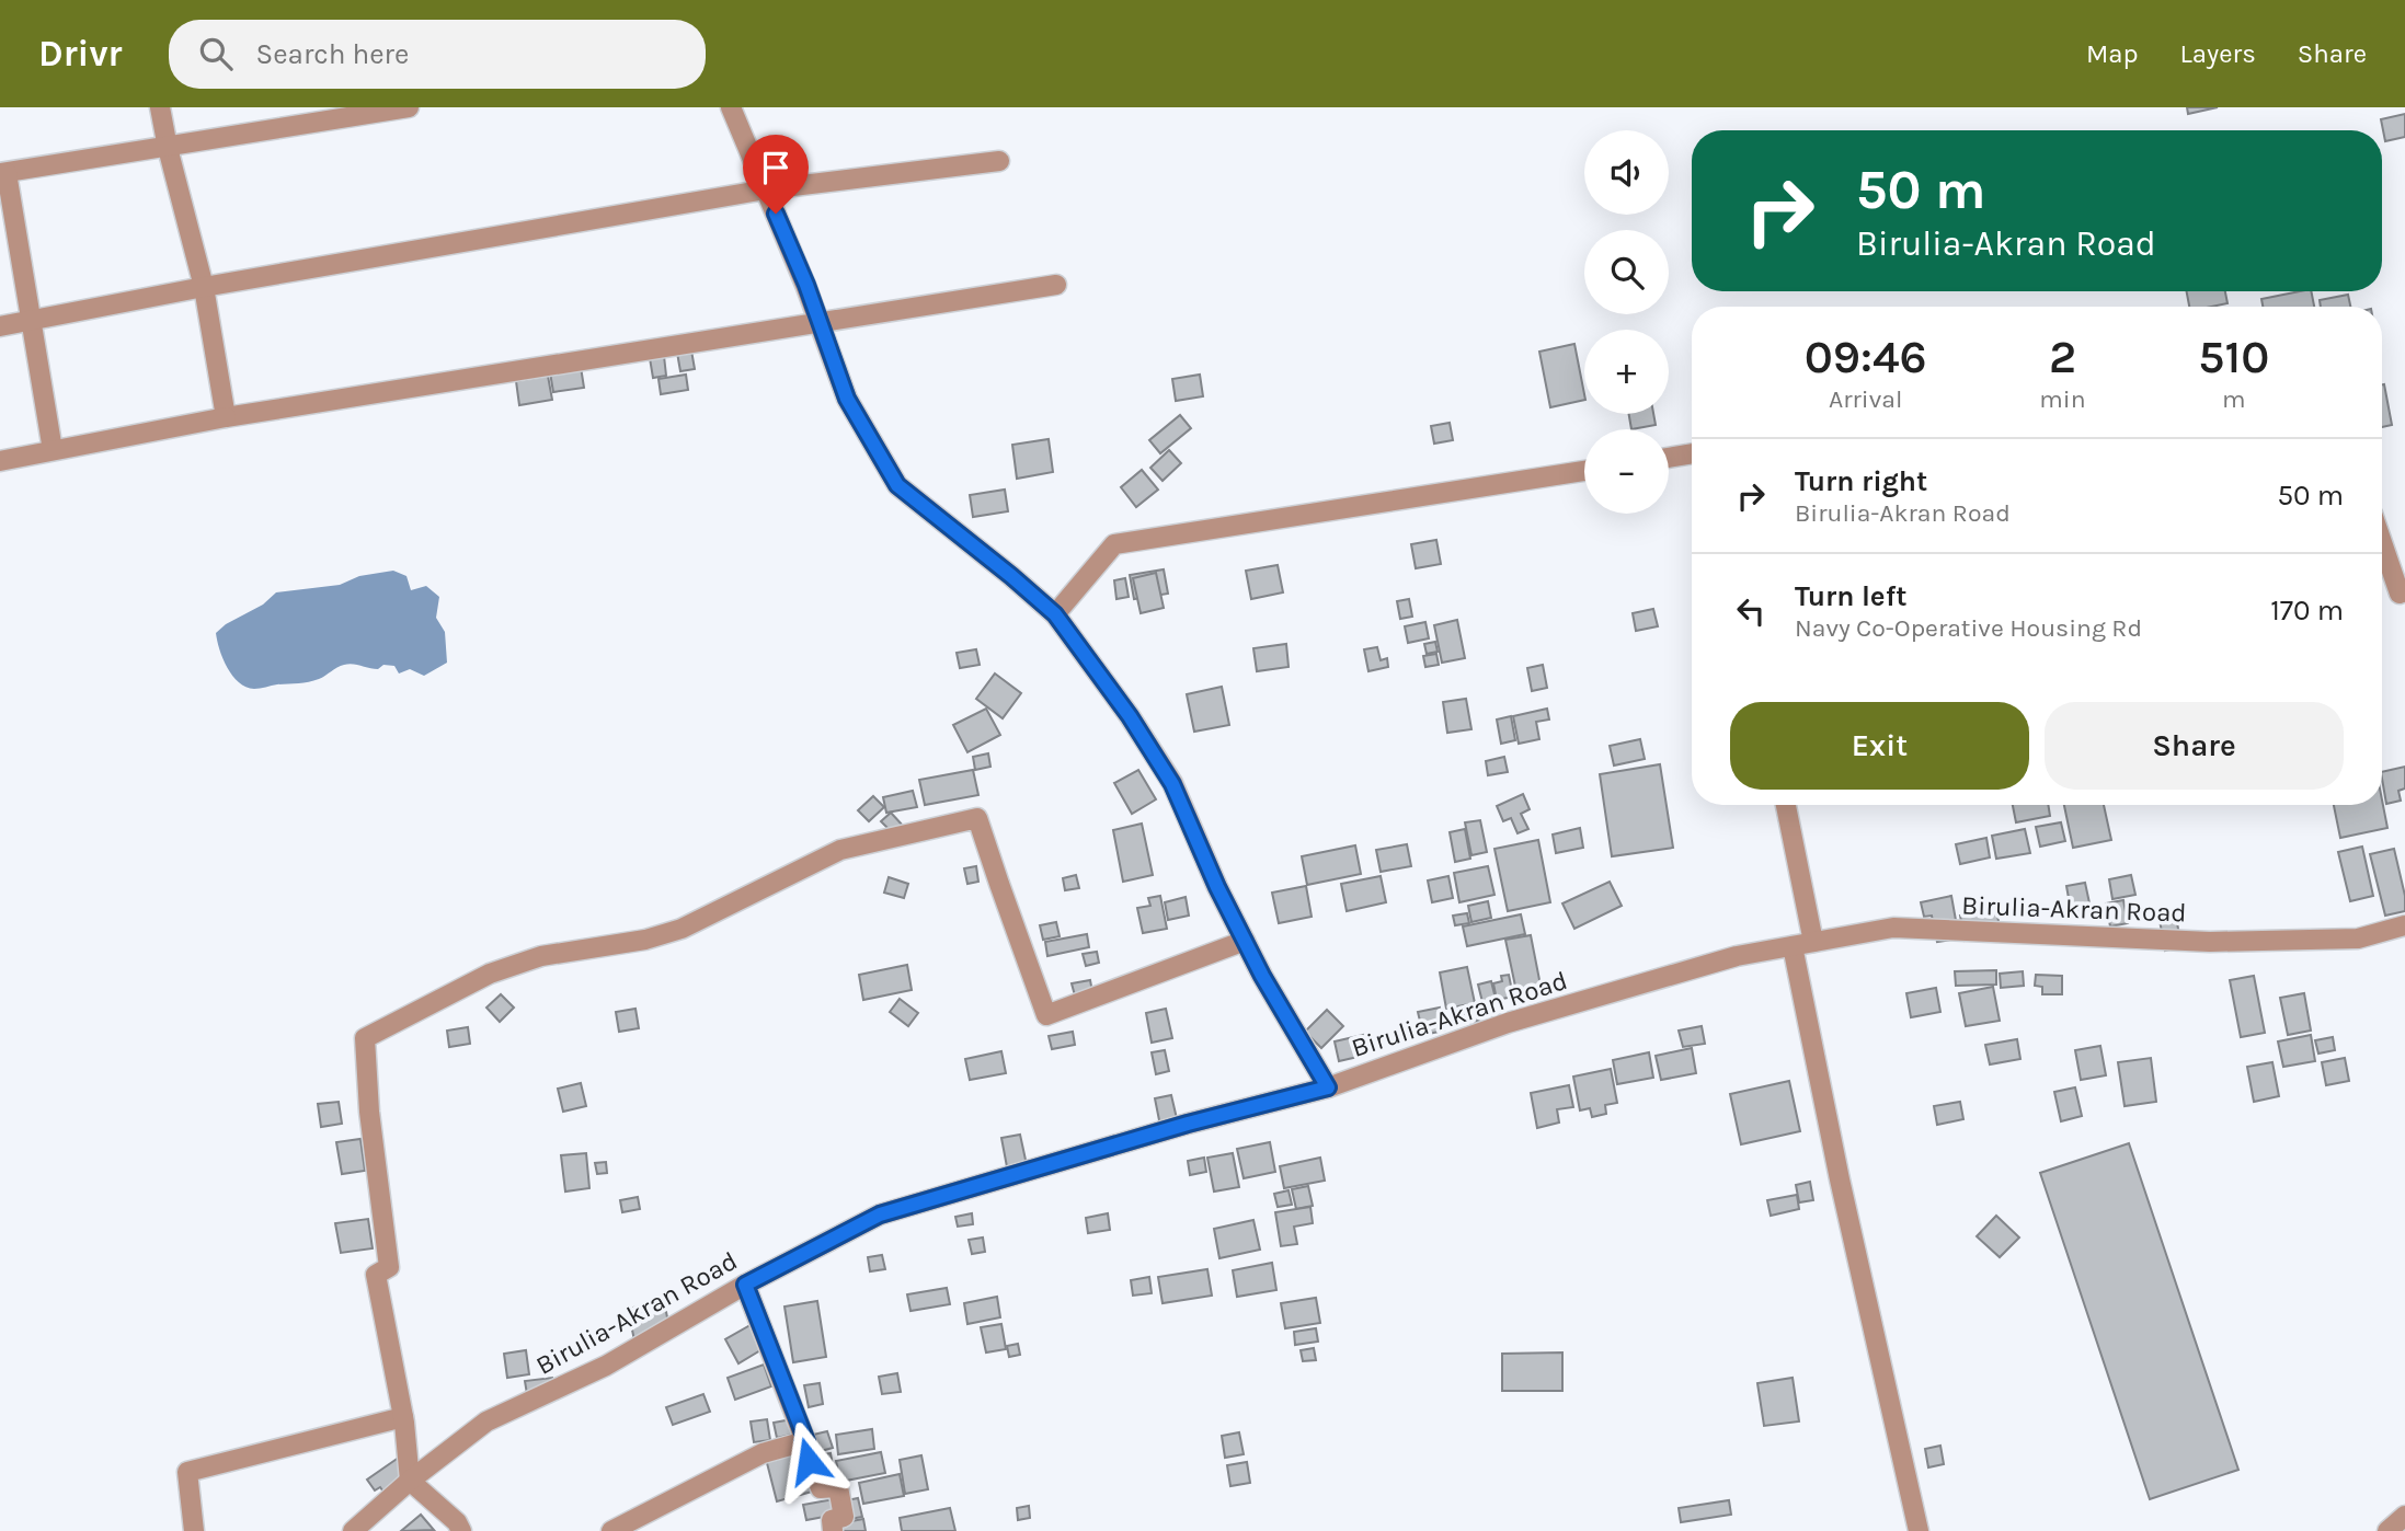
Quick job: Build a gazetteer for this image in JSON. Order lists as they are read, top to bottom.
{
  "streets": {
    "street": ["Birulia-Akran Road"]
  },
  "page": {
    "header": "Drivr",
    "search": "Search here",
    "nav": ["Map", "Layers", "Share"],
    "map_buttons": ["+", "−"],
    "turn": ["50 m", "Birulia-Akran Road"],
    "eta": [
      "09:46",
      "Arrival",
      "2",
      "min",
      "510",
      "m"
    ],
    "list": [
      {
        "name": "Turn right",
        "note": "Birulia-Akran Road",
        "value": "50 m"
      },
      {
        "name": "Turn left",
        "note": "Navy Co-Operative Housing Rd",
        "value": "170 m"
      }
    ],
    "buttons": ["Exit", "Share"]
  }
}
